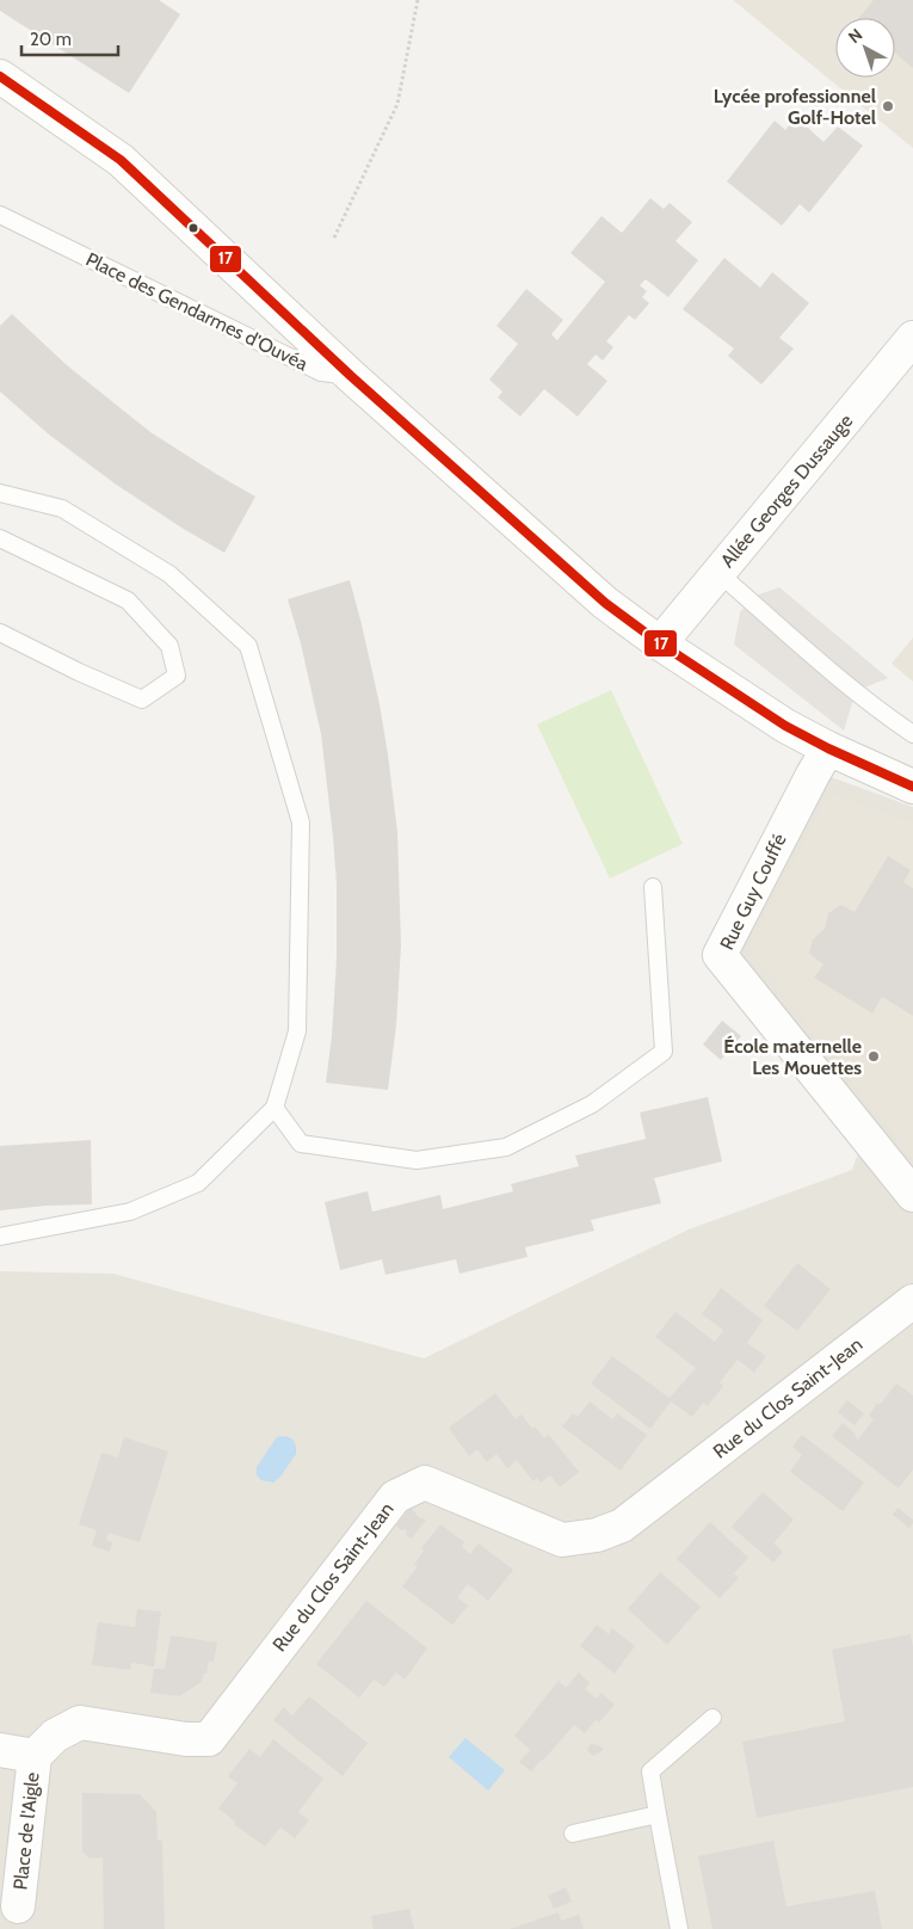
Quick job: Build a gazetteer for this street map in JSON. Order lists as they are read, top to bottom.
{
  "streets": {
    "street": [
      "Allée Georges Dussauge",
      "Rue Guy Couffé",
      "Rue du Clos Saint-Jean",
      "Place de l'Aigle"
    ],
    "lane": ["Place des Gendarmes d'Ouvéa"]
  },
  "crossings": [
    ["Rue du Clos Saint-Jean", "Place de l'Aigle"]
  ],
  "places": ["Lycée professionnel Golf-Hotel", "École maternelle Les Mouettes"],
  "lines": ["transit line 17"],
  "scale_bar": "20 m",
  "north": "top left"
}
